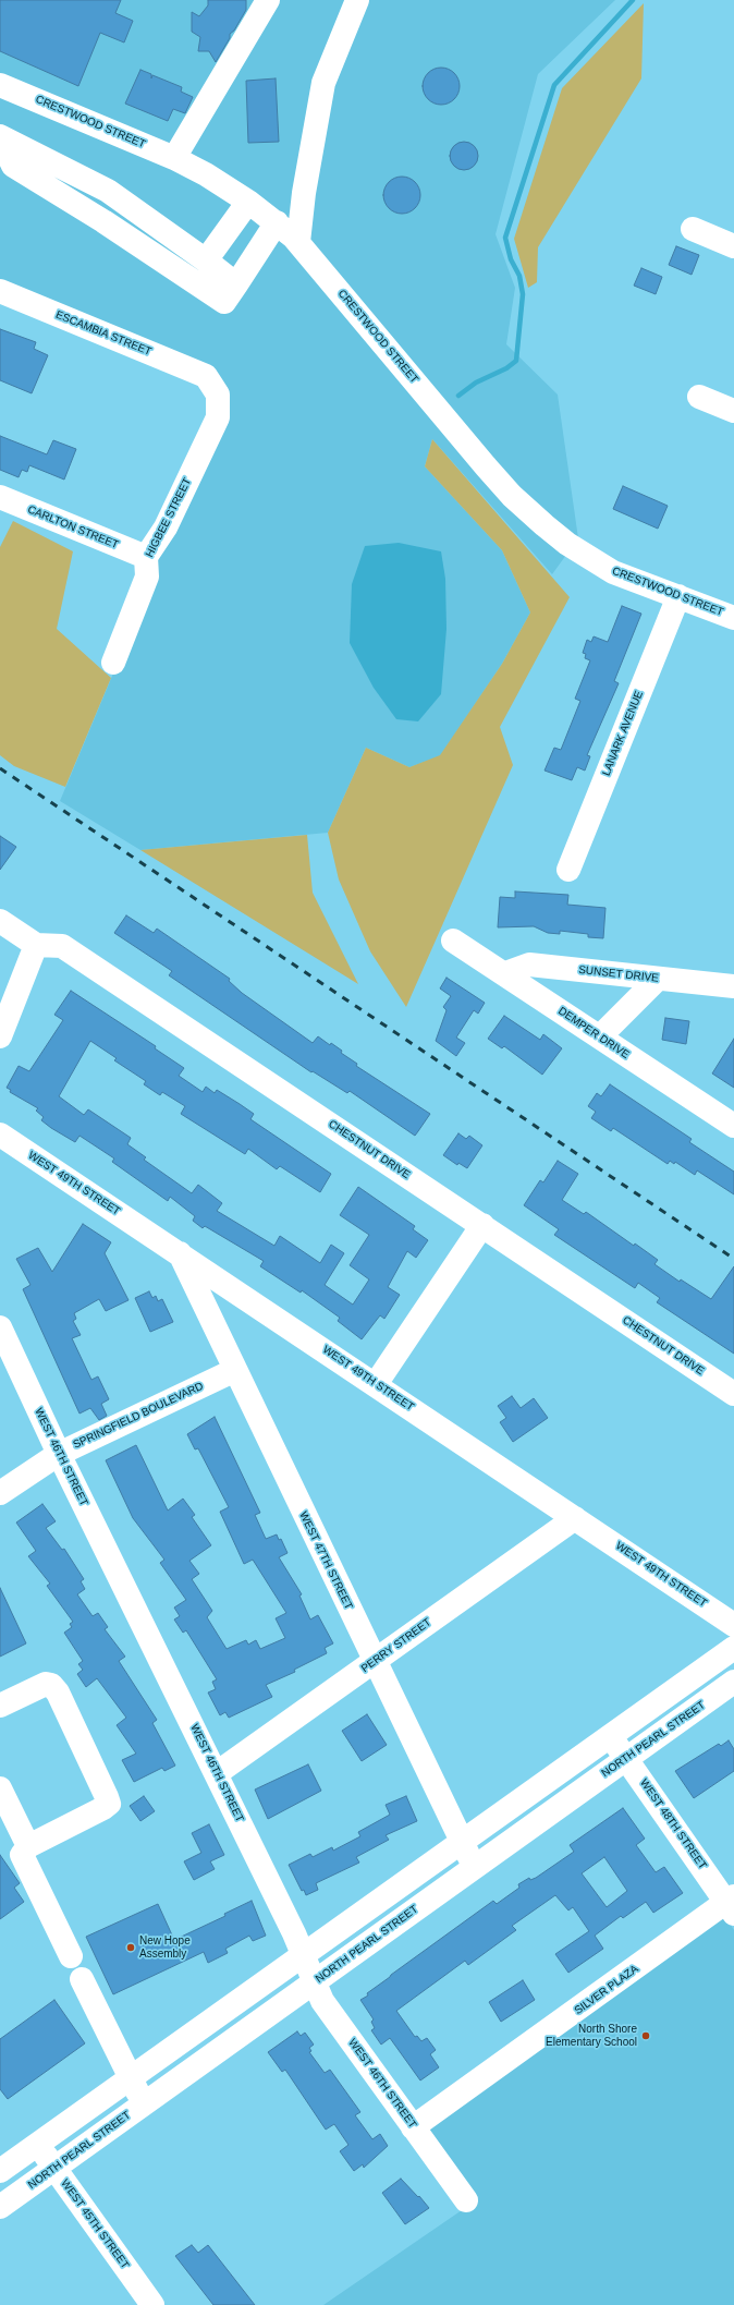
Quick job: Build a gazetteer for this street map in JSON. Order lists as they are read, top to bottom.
{
  "streets": {
    "street": [
      "CRESTWOOD STREET",
      "ESCAMBIA STREET",
      "HIGBEE STREET",
      "CARLTON STREET",
      "LANARK AVENUE",
      "SUNSET DRIVE",
      "DEMPER DRIVE",
      "CHESTNUT DRIVE",
      "WEST 49TH STREET",
      "SPRINGFIELD BOULEVARD",
      "WEST 46TH STREET",
      "WEST 47TH STREET",
      "PERRY STREET",
      "NORTH PEARL STREET",
      "WEST 48TH STREET",
      "SILVER PLAZA",
      "WEST 45TH STREET"
    ]
  },
  "crossings": [
    ["CRESTWOOD STREET", "LANARK AVENUE"],
    ["ESCAMBIA STREET", "HIGBEE STREET"],
    ["HIGBEE STREET", "CARLTON STREET"],
    ["SUNSET DRIVE", "DEMPER DRIVE"],
    ["WEST 49TH STREET", "WEST 47TH STREET"],
    ["WEST 49TH STREET", "PERRY STREET"],
    ["SPRINGFIELD BOULEVARD", "WEST 46TH STREET"],
    ["SPRINGFIELD BOULEVARD", "WEST 47TH STREET"],
    ["WEST 46TH STREET", "PERRY STREET"],
    ["WEST 46TH STREET", "NORTH PEARL STREET"],
    ["WEST 46TH STREET", "SILVER PLAZA"],
    ["WEST 47TH STREET", "PERRY STREET"],
    ["WEST 47TH STREET", "NORTH PEARL STREET"],
    ["NORTH PEARL STREET", "WEST 48TH STREET"],
    ["NORTH PEARL STREET", "WEST 45TH STREET"],
    ["WEST 48TH STREET", "SILVER PLAZA"]
  ],
  "places": ["New Hope Assembly", "North Shore Elementary School"]
}
